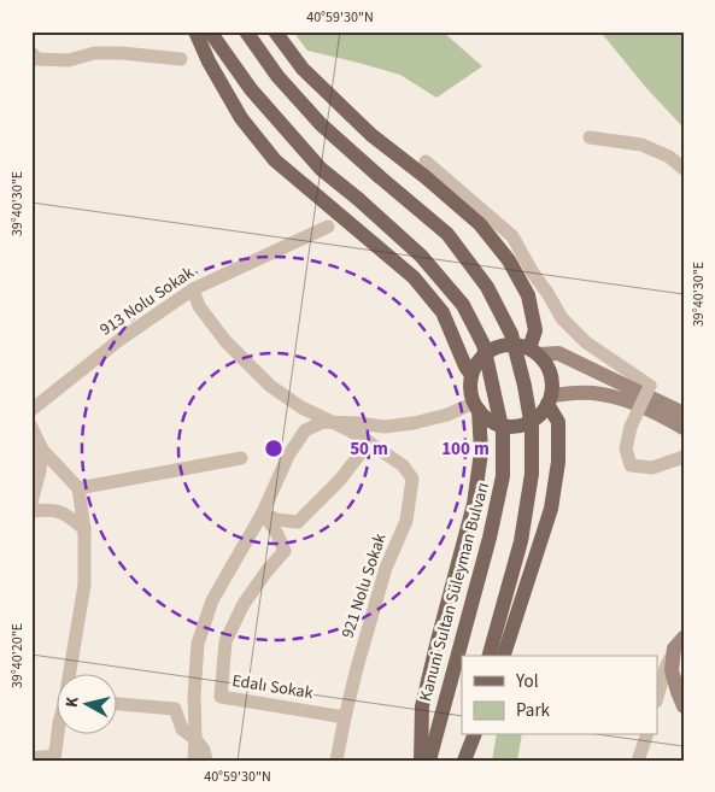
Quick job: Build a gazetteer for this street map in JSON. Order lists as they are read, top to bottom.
{
  "streets": {
    "main road": ["Kanuni Sultan Süleyman Bulvarı"],
    "street": ["913 Nolu Sokak", "921 Nolu Sokak", "Edalı Sokak"]
  },
  "crossings": [
    ["921 Nolu Sokak", "Edalı Sokak"]
  ],
  "legend": ["Yol", "Park"],
  "north": "left",
  "coordinates": ["40°59'30\"N", "39°40'30\"E", "39°40'20\"E"],
  "rings": ["50 m", "100 m"]
}
